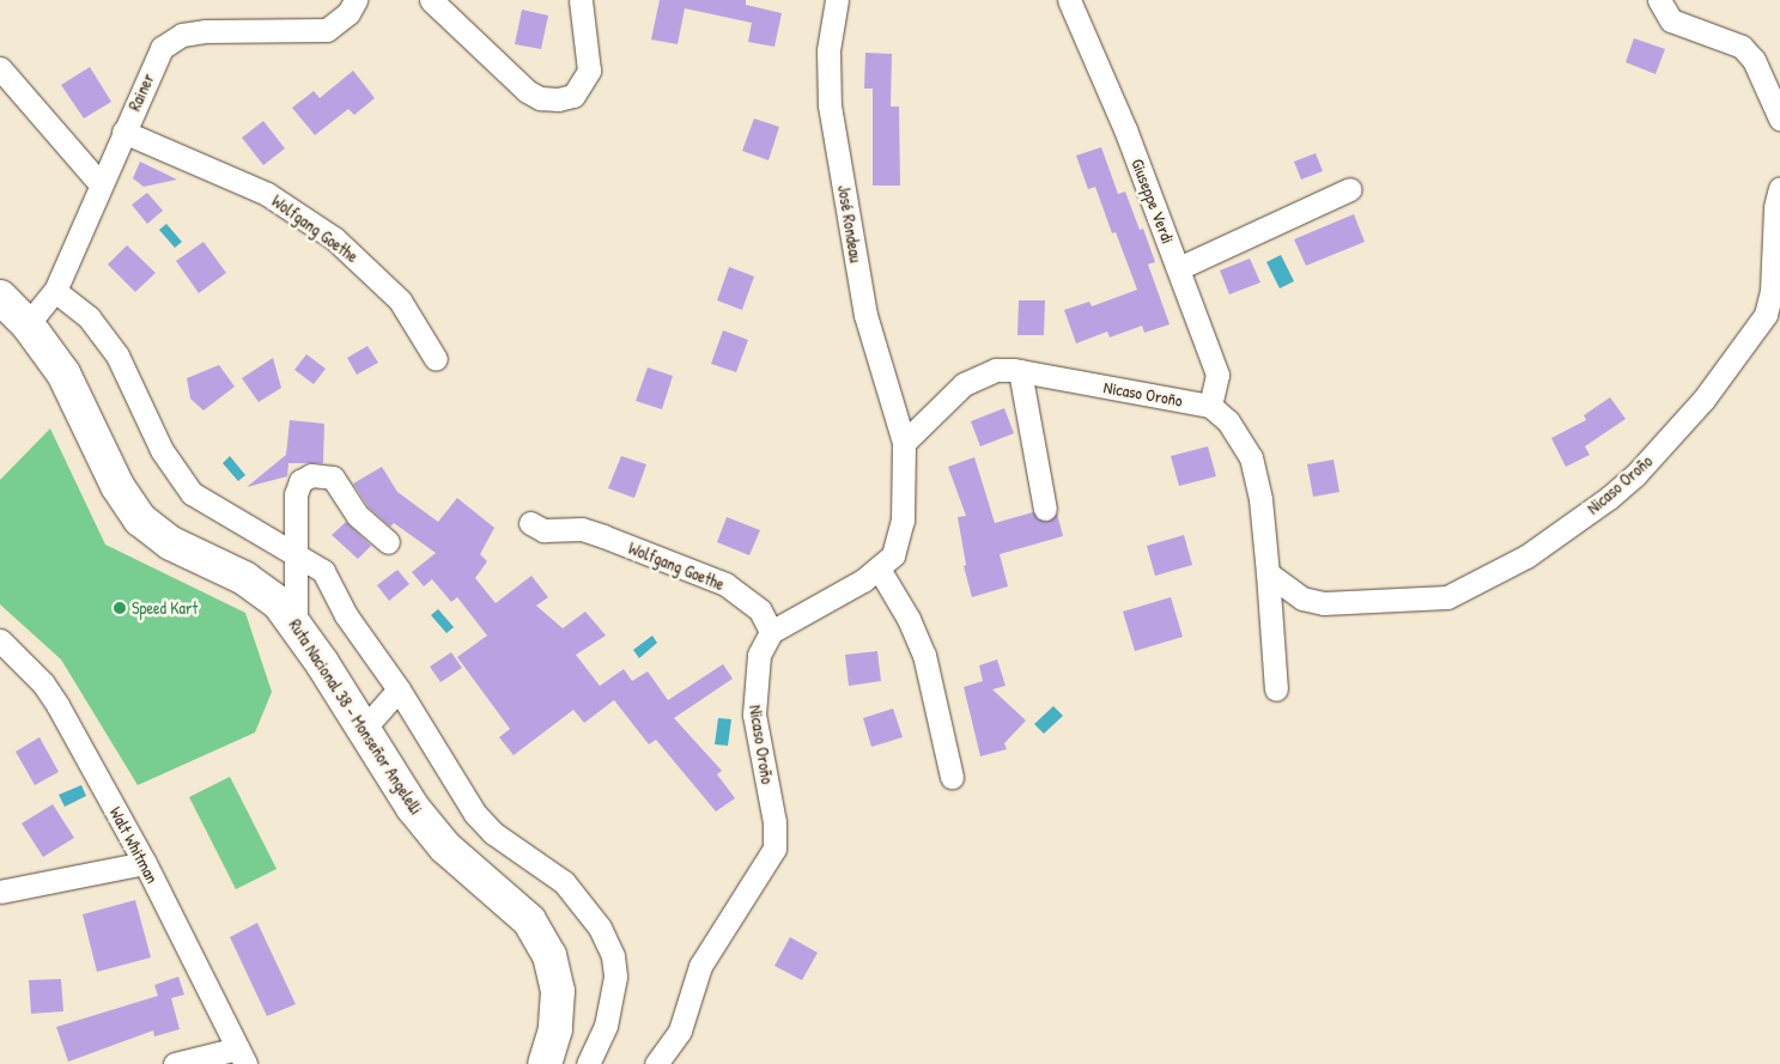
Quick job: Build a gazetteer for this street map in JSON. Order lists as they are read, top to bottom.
{
  "streets": {
    "main road": ["Ruta Nacional 38 - Monseñor Angelelli"],
    "street": [
      "Rainer",
      "Giuseppe Verdi",
      "José Rondeau",
      "Wolfgang Goethe",
      "Nicaso Oroño",
      "Walt Whitman"
    ]
  },
  "crossings": [
    ["Rainer", "Wolfgang Goethe"],
    ["Rainer", "Ruta Nacional 38 - Monseñor Angelelli"],
    ["Giuseppe Verdi", "Nicaso Oroño"],
    ["José Rondeau", "Nicaso Oroño"],
    ["Wolfgang Goethe", "Nicaso Oroño"]
  ],
  "places": ["Speed Kart"]
}
